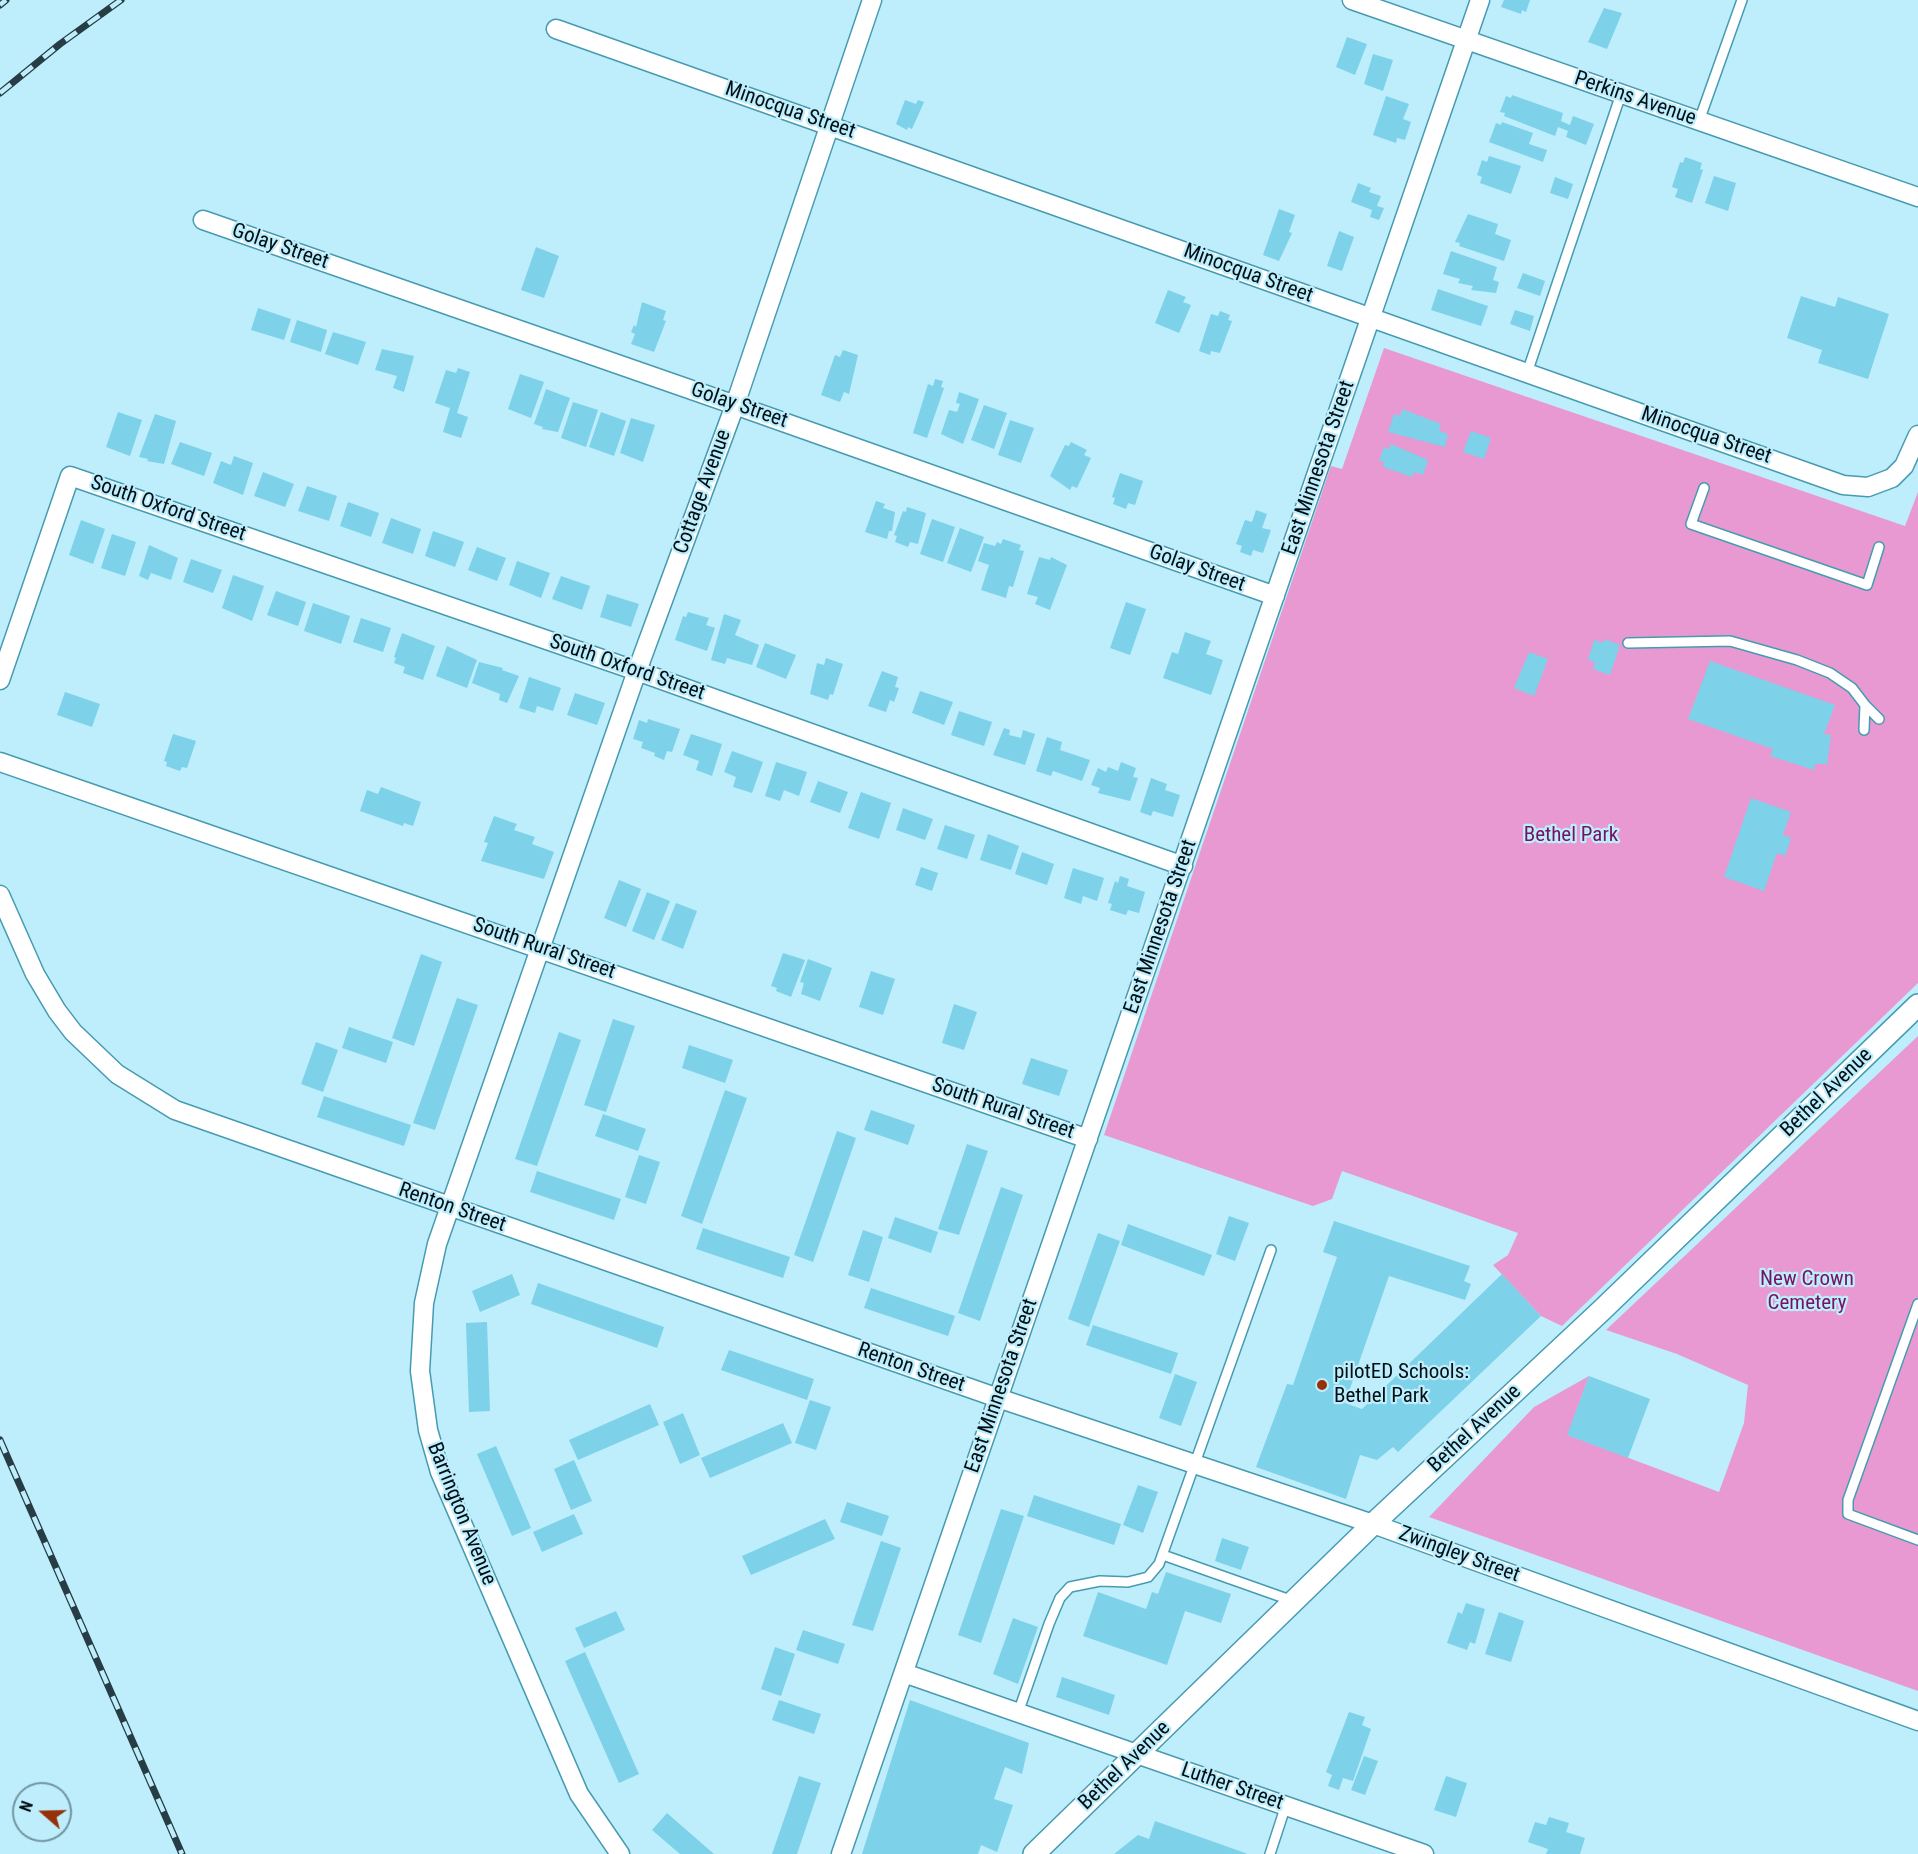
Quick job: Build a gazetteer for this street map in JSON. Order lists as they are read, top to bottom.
{
  "streets": {
    "street": [
      "Perkins Avenue",
      "Minocqua Street",
      "Golay Street",
      "East Minnesota Street",
      "Cottage Avenue",
      "South Oxford Street",
      "South Rural Street",
      "Bethel Avenue",
      "Renton Street",
      "Barrington Avenue",
      "Zwingley Street",
      "Luther Street"
    ]
  },
  "crossings": [
    ["Perkins Avenue", "East Minnesota Street"],
    ["Minocqua Street", "East Minnesota Street"],
    ["Minocqua Street", "Cottage Avenue"],
    ["Golay Street", "East Minnesota Street"],
    ["Golay Street", "Cottage Avenue"],
    ["East Minnesota Street", "South Oxford Street"],
    ["East Minnesota Street", "South Rural Street"],
    ["East Minnesota Street", "Renton Street"],
    ["East Minnesota Street", "Zwingley Street"],
    ["East Minnesota Street", "Luther Street"],
    ["Cottage Avenue", "South Oxford Street"],
    ["Cottage Avenue", "South Rural Street"],
    ["Cottage Avenue", "Barrington Avenue"],
    ["South Rural Street", "Barrington Avenue"],
    ["Bethel Avenue", "Zwingley Street"],
    ["Bethel Avenue", "Luther Street"],
    ["Renton Street", "Barrington Avenue"],
    ["Renton Street", "Zwingley Street"]
  ],
  "parks": ["Bethel Park", "New Crown Cemetery"],
  "places": ["pilotED Schools: Bethel Park"],
  "north": "left"
}
